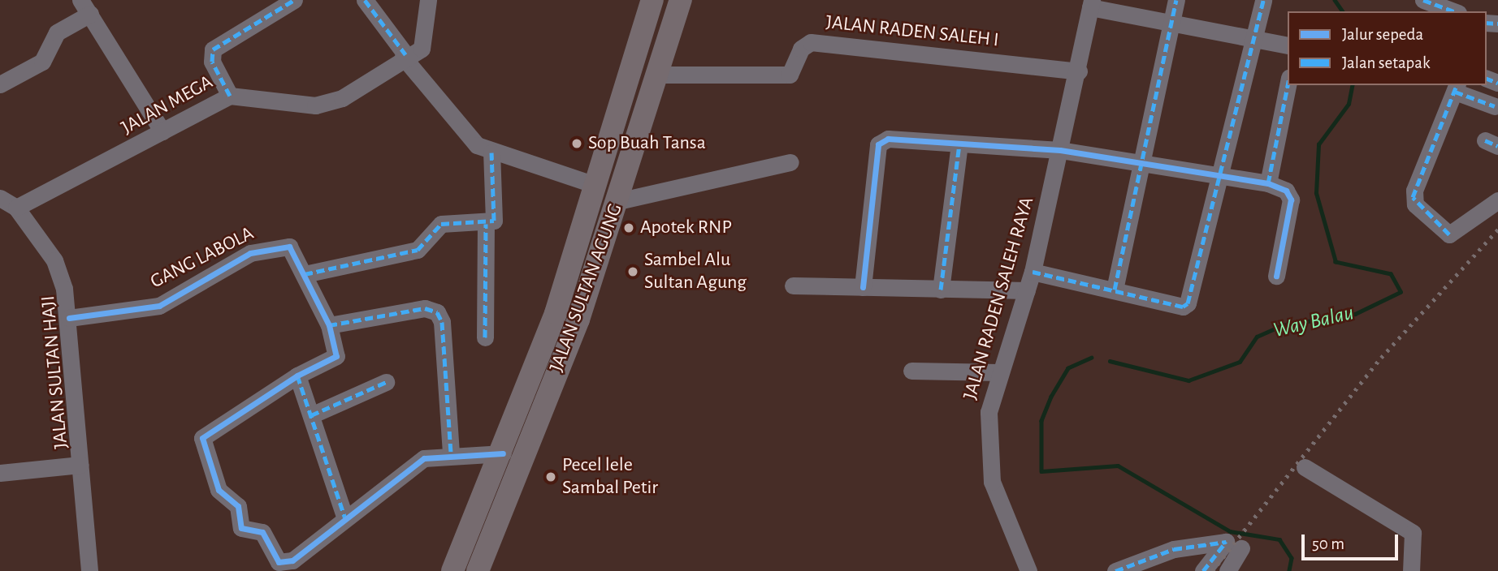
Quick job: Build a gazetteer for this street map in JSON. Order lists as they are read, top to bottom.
{
  "streets": {
    "main road": ["JALAN SULTAN AGUNG"],
    "street": [
      "JALAN RADEN SALEH I",
      "JALAN MEGA",
      "GANG LABOLA",
      "JALAN RADEN SALEH RAYA",
      "JALAN SULTAN HAJI"
    ]
  },
  "crossings": [
    ["JALAN RADEN SALEH I", "JALAN SULTAN AGUNG"],
    ["JALAN RADEN SALEH I", "JALAN RADEN SALEH RAYA"],
    ["JALAN MEGA", "JALAN SULTAN HAJI"],
    ["GANG LABOLA", "JALAN SULTAN HAJI"]
  ],
  "water": ["Way Balau"],
  "places": [
    "Sop Buah Tansa",
    "Apotek RNP",
    "Sambel Alu Sultan Agung",
    "Pecel lele Sambal Petir"
  ],
  "legend": ["Jalur sepeda", "Jalan setapak"],
  "scale_bar": "50 m"
}
